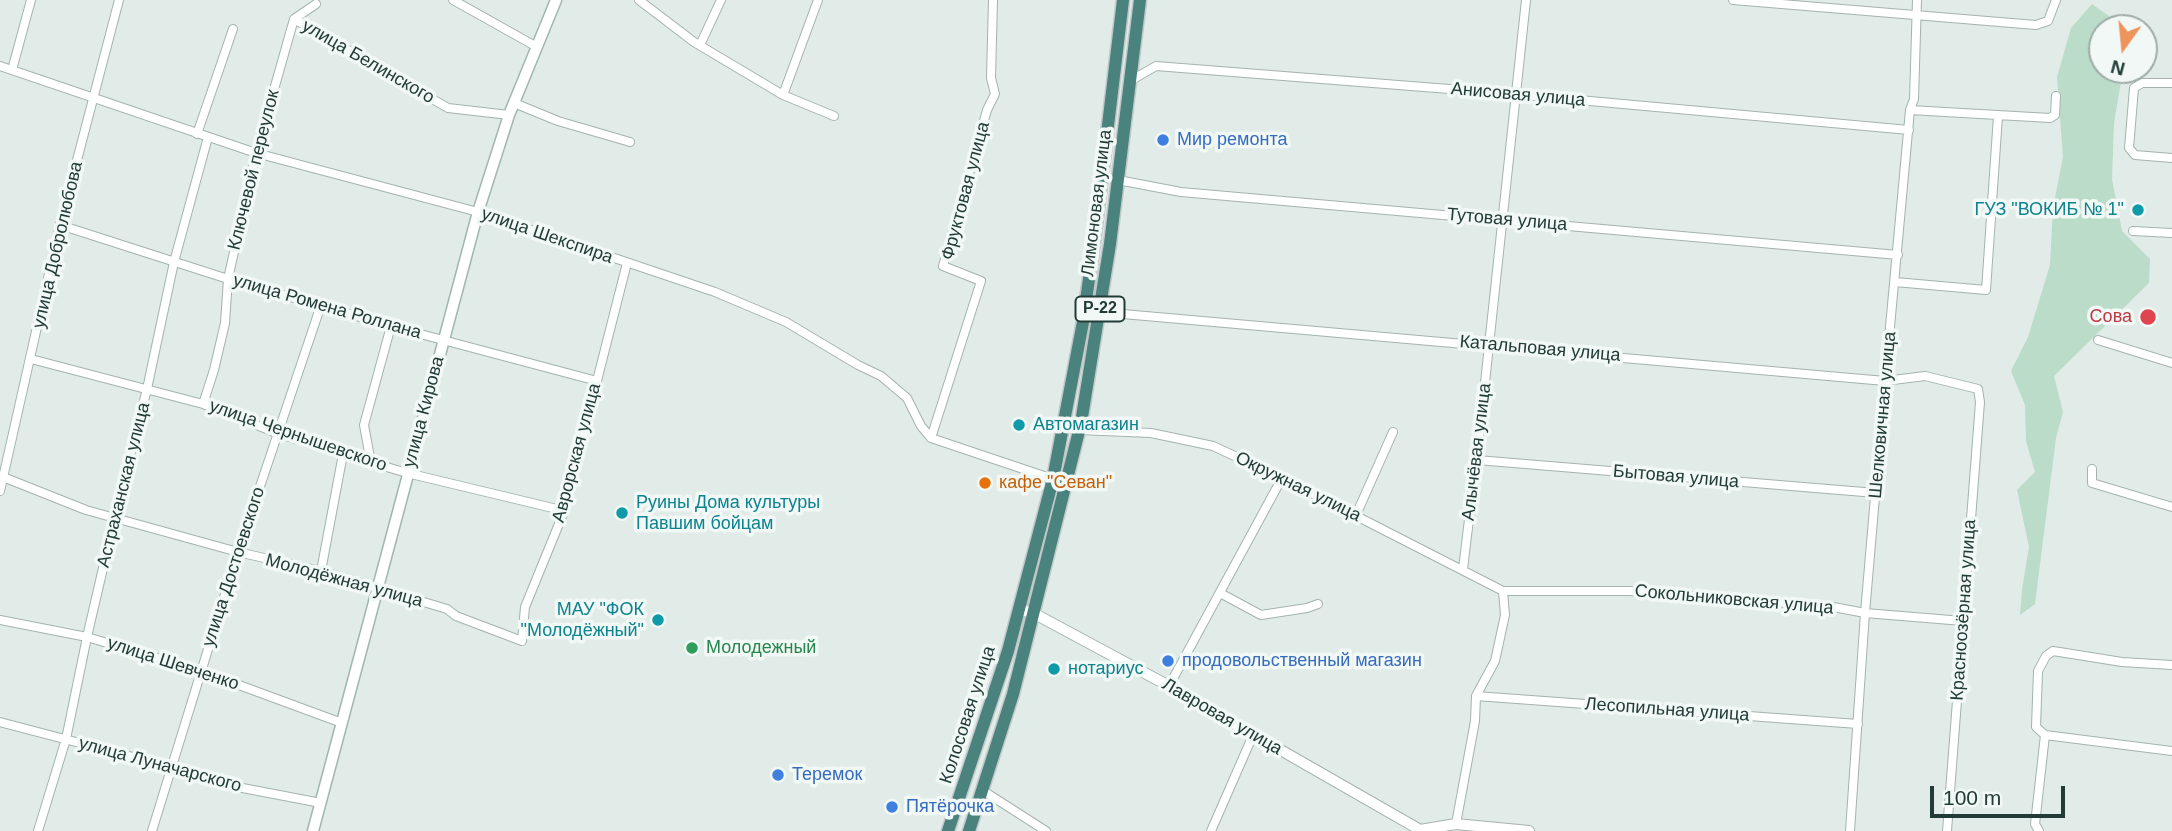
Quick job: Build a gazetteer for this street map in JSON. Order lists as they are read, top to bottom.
{
  "streets": {
    "highway": ["Лимоновая улица", "Р-22", "Колосовая улица"],
    "main road": ["улица Кирова"],
    "street": [
      "улица Белинского",
      "Анисовая улица",
      "Ключевой переулок",
      "Фруктовая улица",
      "Тутовая улица",
      "улица Шекспира",
      "улица Добролюбова",
      "улица Ромена Роллана",
      "Катальповая улица",
      "Шелковичная улица",
      "улица Чернышевского",
      "Алычёвая улица",
      "Аврорская улица",
      "Бытовая улица",
      "Астраханская улица",
      "Окружная улица",
      "улица Достоевского",
      "Молодёжная улица",
      "Сокольниковская улица",
      "Красноозёрная улица",
      "улица Шевченко",
      "Лесопильная улица",
      "Лавровая улица",
      "улица Луначарского"
    ]
  },
  "crossings": [
    ["улица Белинского", "Ключевой переулок"],
    ["улица Белинского", "улица Кирова"],
    ["Анисовая улица", "Лимоновая улица"],
    ["Анисовая улица", "Шелковичная улица"],
    ["Анисовая улица", "Алычёвая улица"],
    ["Ключевой переулок", "улица Шекспира"],
    ["Ключевой переулок", "улица Ромена Роллана"],
    ["Ключевой переулок", "улица Чернышевского"],
    ["Фруктовая улица", "улица Шекспира"],
    ["Лимоновая улица", "Тутовая улица"],
    ["Лимоновая улица", "Катальповая улица"],
    ["Лимоновая улица", "Окружная улица"],
    ["Лимоновая улица", "Колосовая улица"],
    ["Лимоновая улица", "Лавровая улица"],
    ["Тутовая улица", "Шелковичная улица"],
    ["Тутовая улица", "Алычёвая улица"],
    ["улица Шекспира", "улица Добролюбова"],
    ["улица Шекспира", "улица Кирова"],
    ["улица Шекспира", "Аврорская улица"],
    ["улица Шекспира", "Астраханская улица"],
    ["улица Добролюбова", "улица Ромена Роллана"],
    ["улица Добролюбова", "улица Чернышевского"],
    ["улица Добролюбова", "Молодёжная улица"],
    ["улица Ромена Роллана", "улица Кирова"],
    ["улица Ромена Роллана", "Аврорская улица"],
    ["улица Ромена Роллана", "Астраханская улица"],
    ["улица Ромена Роллана", "улица Достоевского"],
    ["Катальповая улица", "Шелковичная улица"],
    ["Катальповая улица", "Алычёвая улица"],
    ["Катальповая улица", "Красноозёрная улица"],
    ["улица Кирова", "улица Чернышевского"],
    ["улица Кирова", "Молодёжная улица"],
    ["улица Кирова", "улица Шевченко"],
    ["улица Кирова", "улица Луначарского"],
    ["Шелковичная улица", "Бытовая улица"],
    ["Шелковичная улица", "Сокольниковская улица"],
    ["Шелковичная улица", "Лесопильная улица"],
    ["улица Чернышевского", "Аврорская улица"],
    ["улица Чернышевского", "Астраханская улица"],
    ["улица Чернышевского", "улица Достоевского"],
    ["Алычёвая улица", "Бытовая улица"],
    ["Алычёвая улица", "Окружная улица"],
    ["Аврорская улица", "Молодёжная улица"],
    ["Астраханская улица", "Молодёжная улица"],
    ["Астраханская улица", "улица Шевченко"],
    ["Астраханская улица", "улица Луначарского"],
    ["Окружная улица", "Сокольниковская улица"],
    ["улица Достоевского", "Молодёжная улица"],
    ["улица Достоевского", "улица Шевченко"],
    ["улица Достоевского", "улица Луначарского"],
    ["Сокольниковская улица", "Красноозёрная улица"],
    ["Колосовая улица", "Лавровая улица"]
  ],
  "places": [
    "Мир ремонта",
    "ГУЗ \"ВОКИБ № 1\"",
    "Сова",
    "Автомагазин",
    "кафе \"Севан\"",
    "Руины Дома культуры Павшим бойцам",
    "МАУ \"ФОК \"Молодёжный\"",
    "Молодежный",
    "продовольственный магазин",
    "нотариус",
    "Теремок",
    "Пятёрочка"
  ],
  "scale_bar": "100 m",
  "north": "bottom"
}
